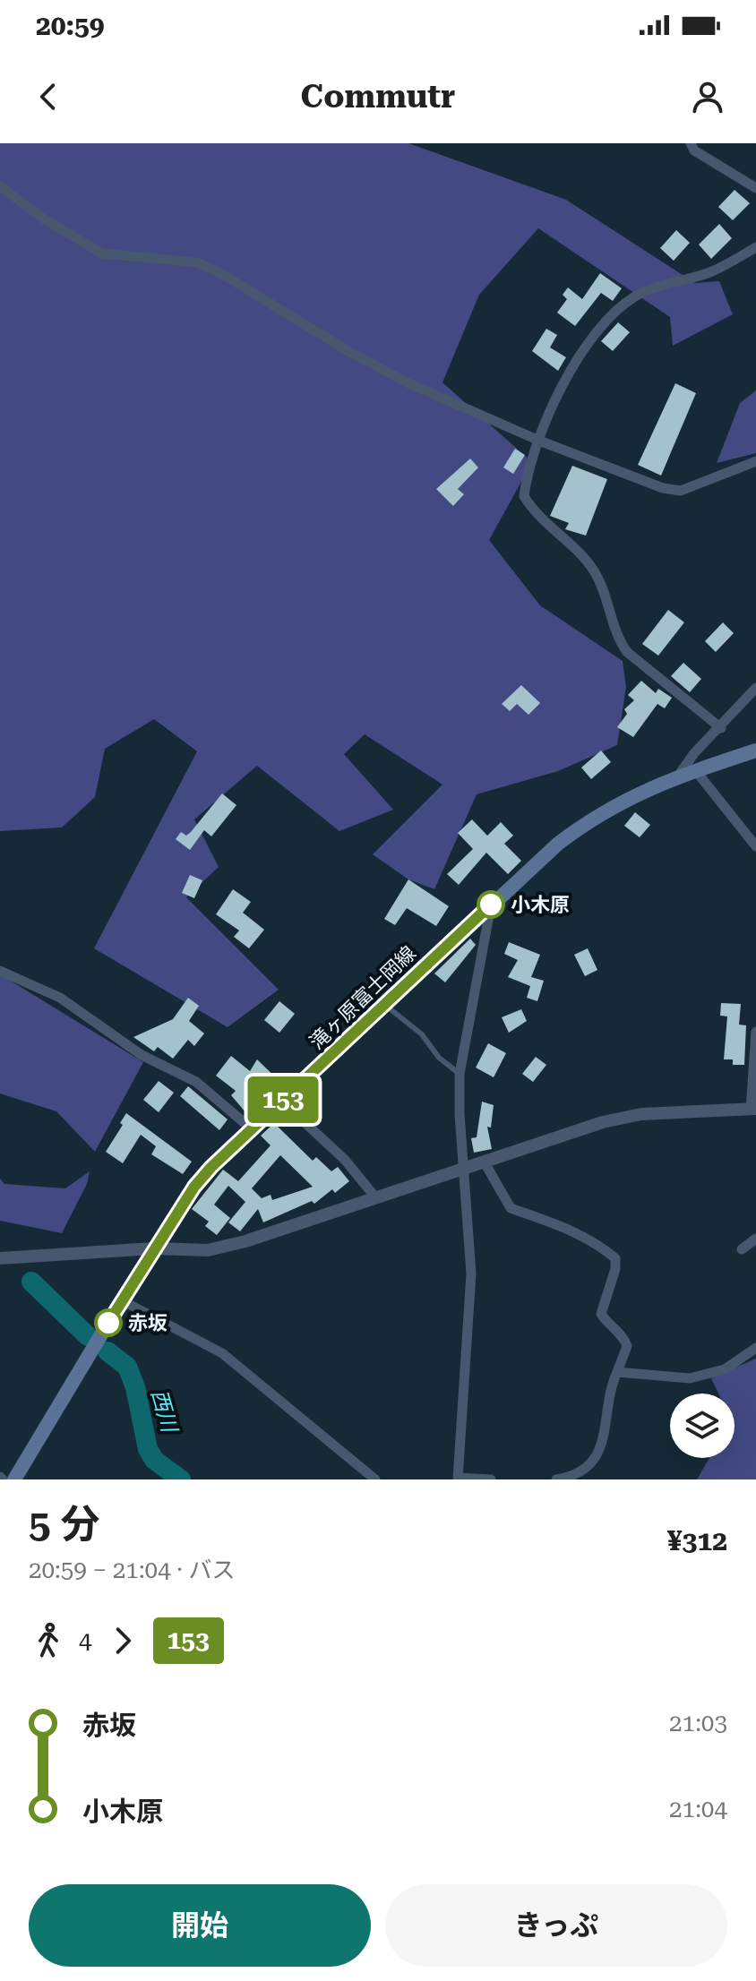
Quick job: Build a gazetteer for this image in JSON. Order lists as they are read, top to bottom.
{
  "streets": {
    "main road": ["滝ヶ原富士岡線"]
  },
  "water": ["西川"],
  "places": ["小木原", "赤坂"],
  "lines": ["bus line 153"],
  "page": {
    "status": "20:59",
    "header": "Commutr",
    "on_map": "153",
    "heading": ["5 分", "20:59 – 21:04 · バス", "¥312"],
    "legs": ["4", "153"],
    "list": [
      {
        "name": "赤坂",
        "value": "21:03"
      },
      {
        "name": "小木原",
        "value": "21:04"
      }
    ],
    "buttons": ["開始", "きっぷ"]
  }
}
